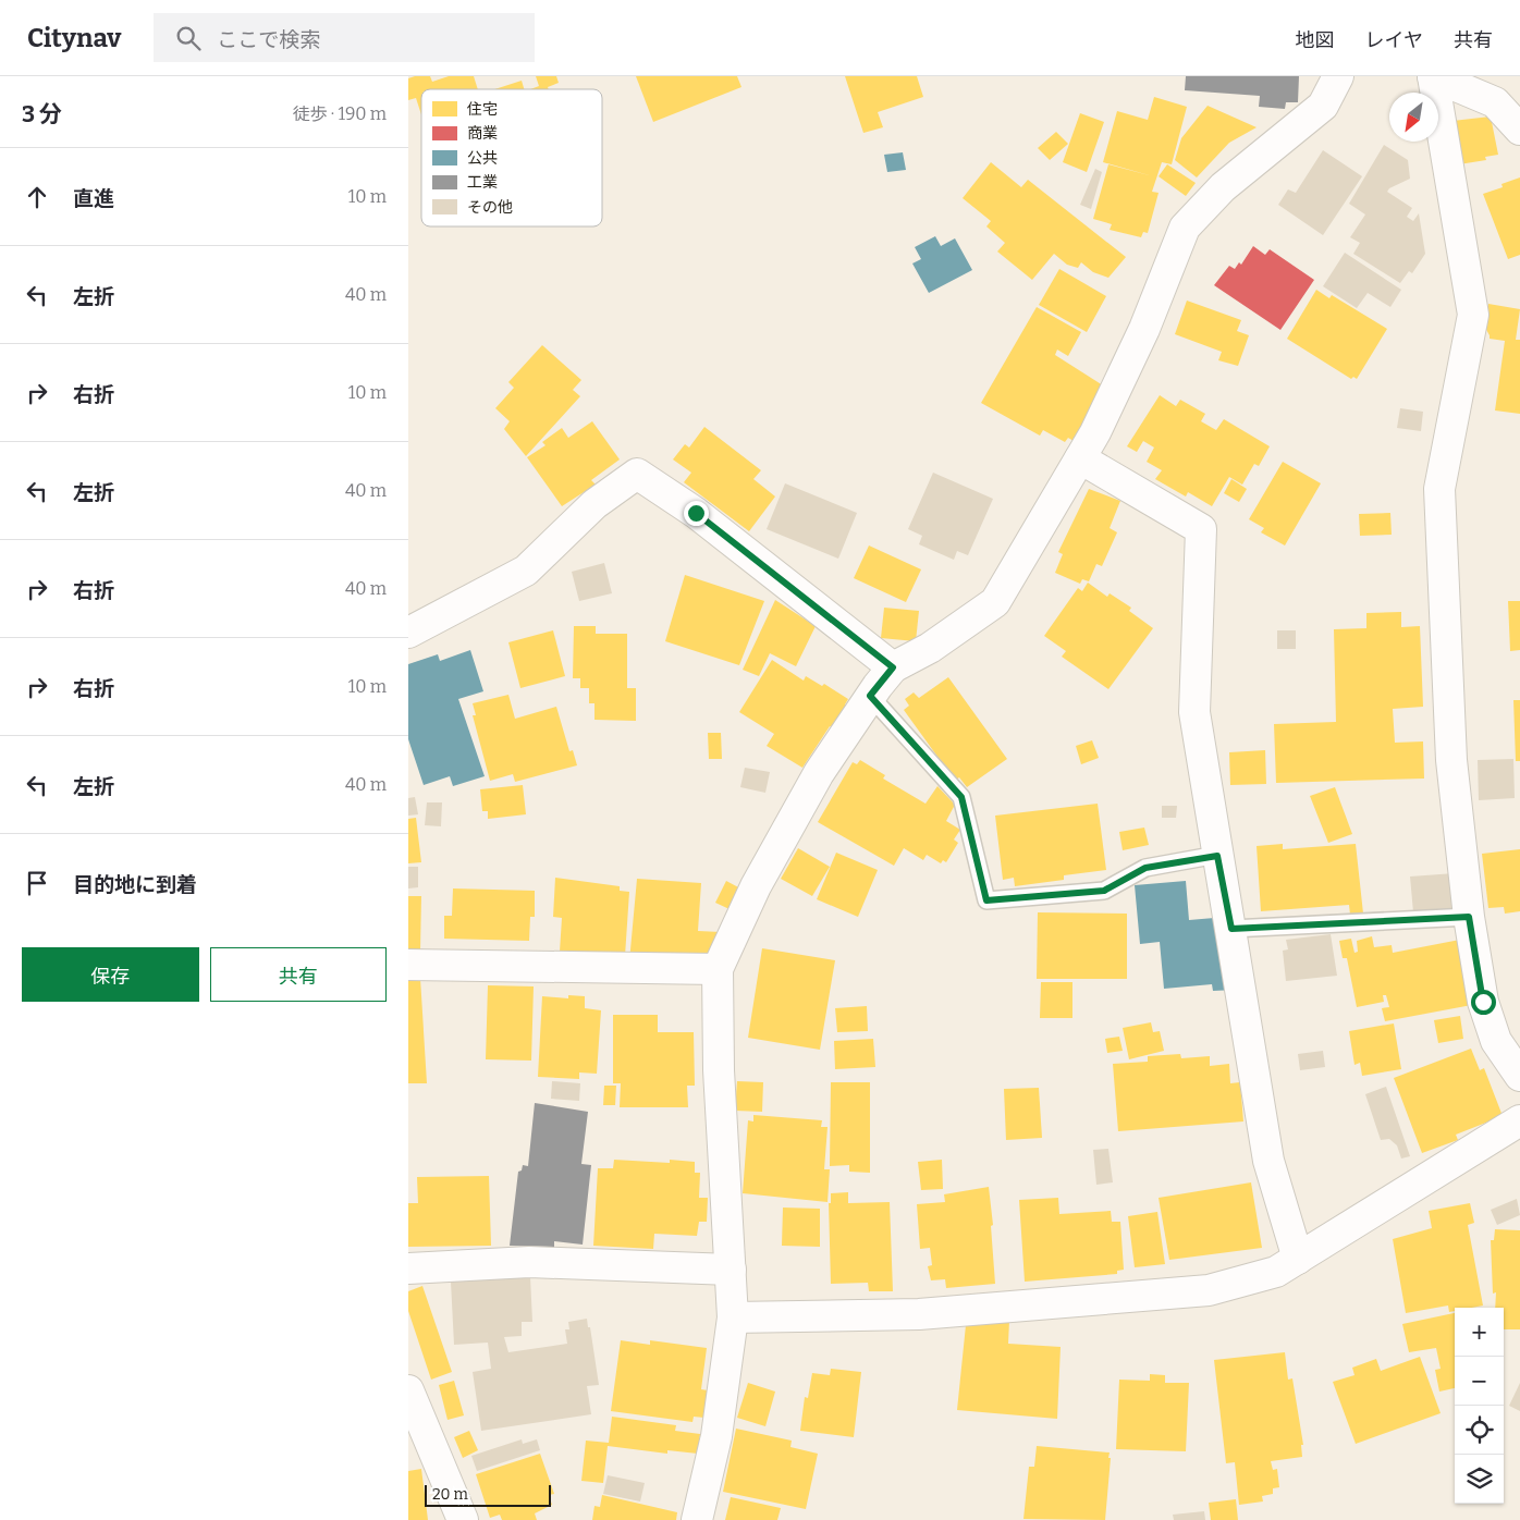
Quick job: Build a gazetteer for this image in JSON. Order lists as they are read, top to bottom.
{
  "legend": [
    "住宅",
    "商業",
    "公共",
    "工業",
    "その他"
  ],
  "scale_bar": "20 m",
  "north": "bottom left",
  "page": {
    "header": "Citynav",
    "search": "ここで検索",
    "nav": ["地図", "レイヤ", "共有"],
    "heading": ["3 分", "徒歩 · 190 m"],
    "list": [
      ["直進", "10 m"],
      ["左折", "40 m"],
      ["右折", "10 m"],
      ["左折", "40 m"],
      ["右折", "40 m"],
      ["右折", "10 m"],
      ["左折", "40 m"],
      "目的地に到着"
    ],
    "buttons": ["保存", "共有"],
    "map_buttons": ["+", "−"],
    "scale": "20 m"
  }
}
